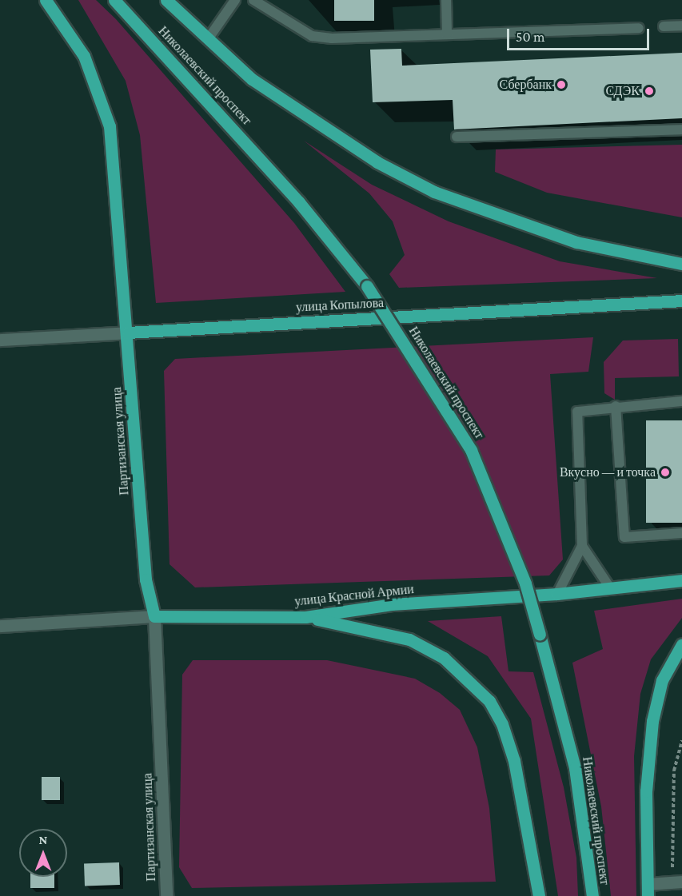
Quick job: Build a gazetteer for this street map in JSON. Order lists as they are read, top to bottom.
{
  "streets": {
    "main road": [
      "Николаевский проспект",
      "улица Копылова",
      "Партизанская улица",
      "улица Красной Армии"
    ]
  },
  "crossings": [
    ["улица Копылова", "Партизанская улица"],
    ["Партизанская улица", "улица Красной Армии"]
  ],
  "places": ["Сбербанк", "СДЭК", "Вкусно — и точка"],
  "scale_bar": "50 m",
  "north": "top"
}
